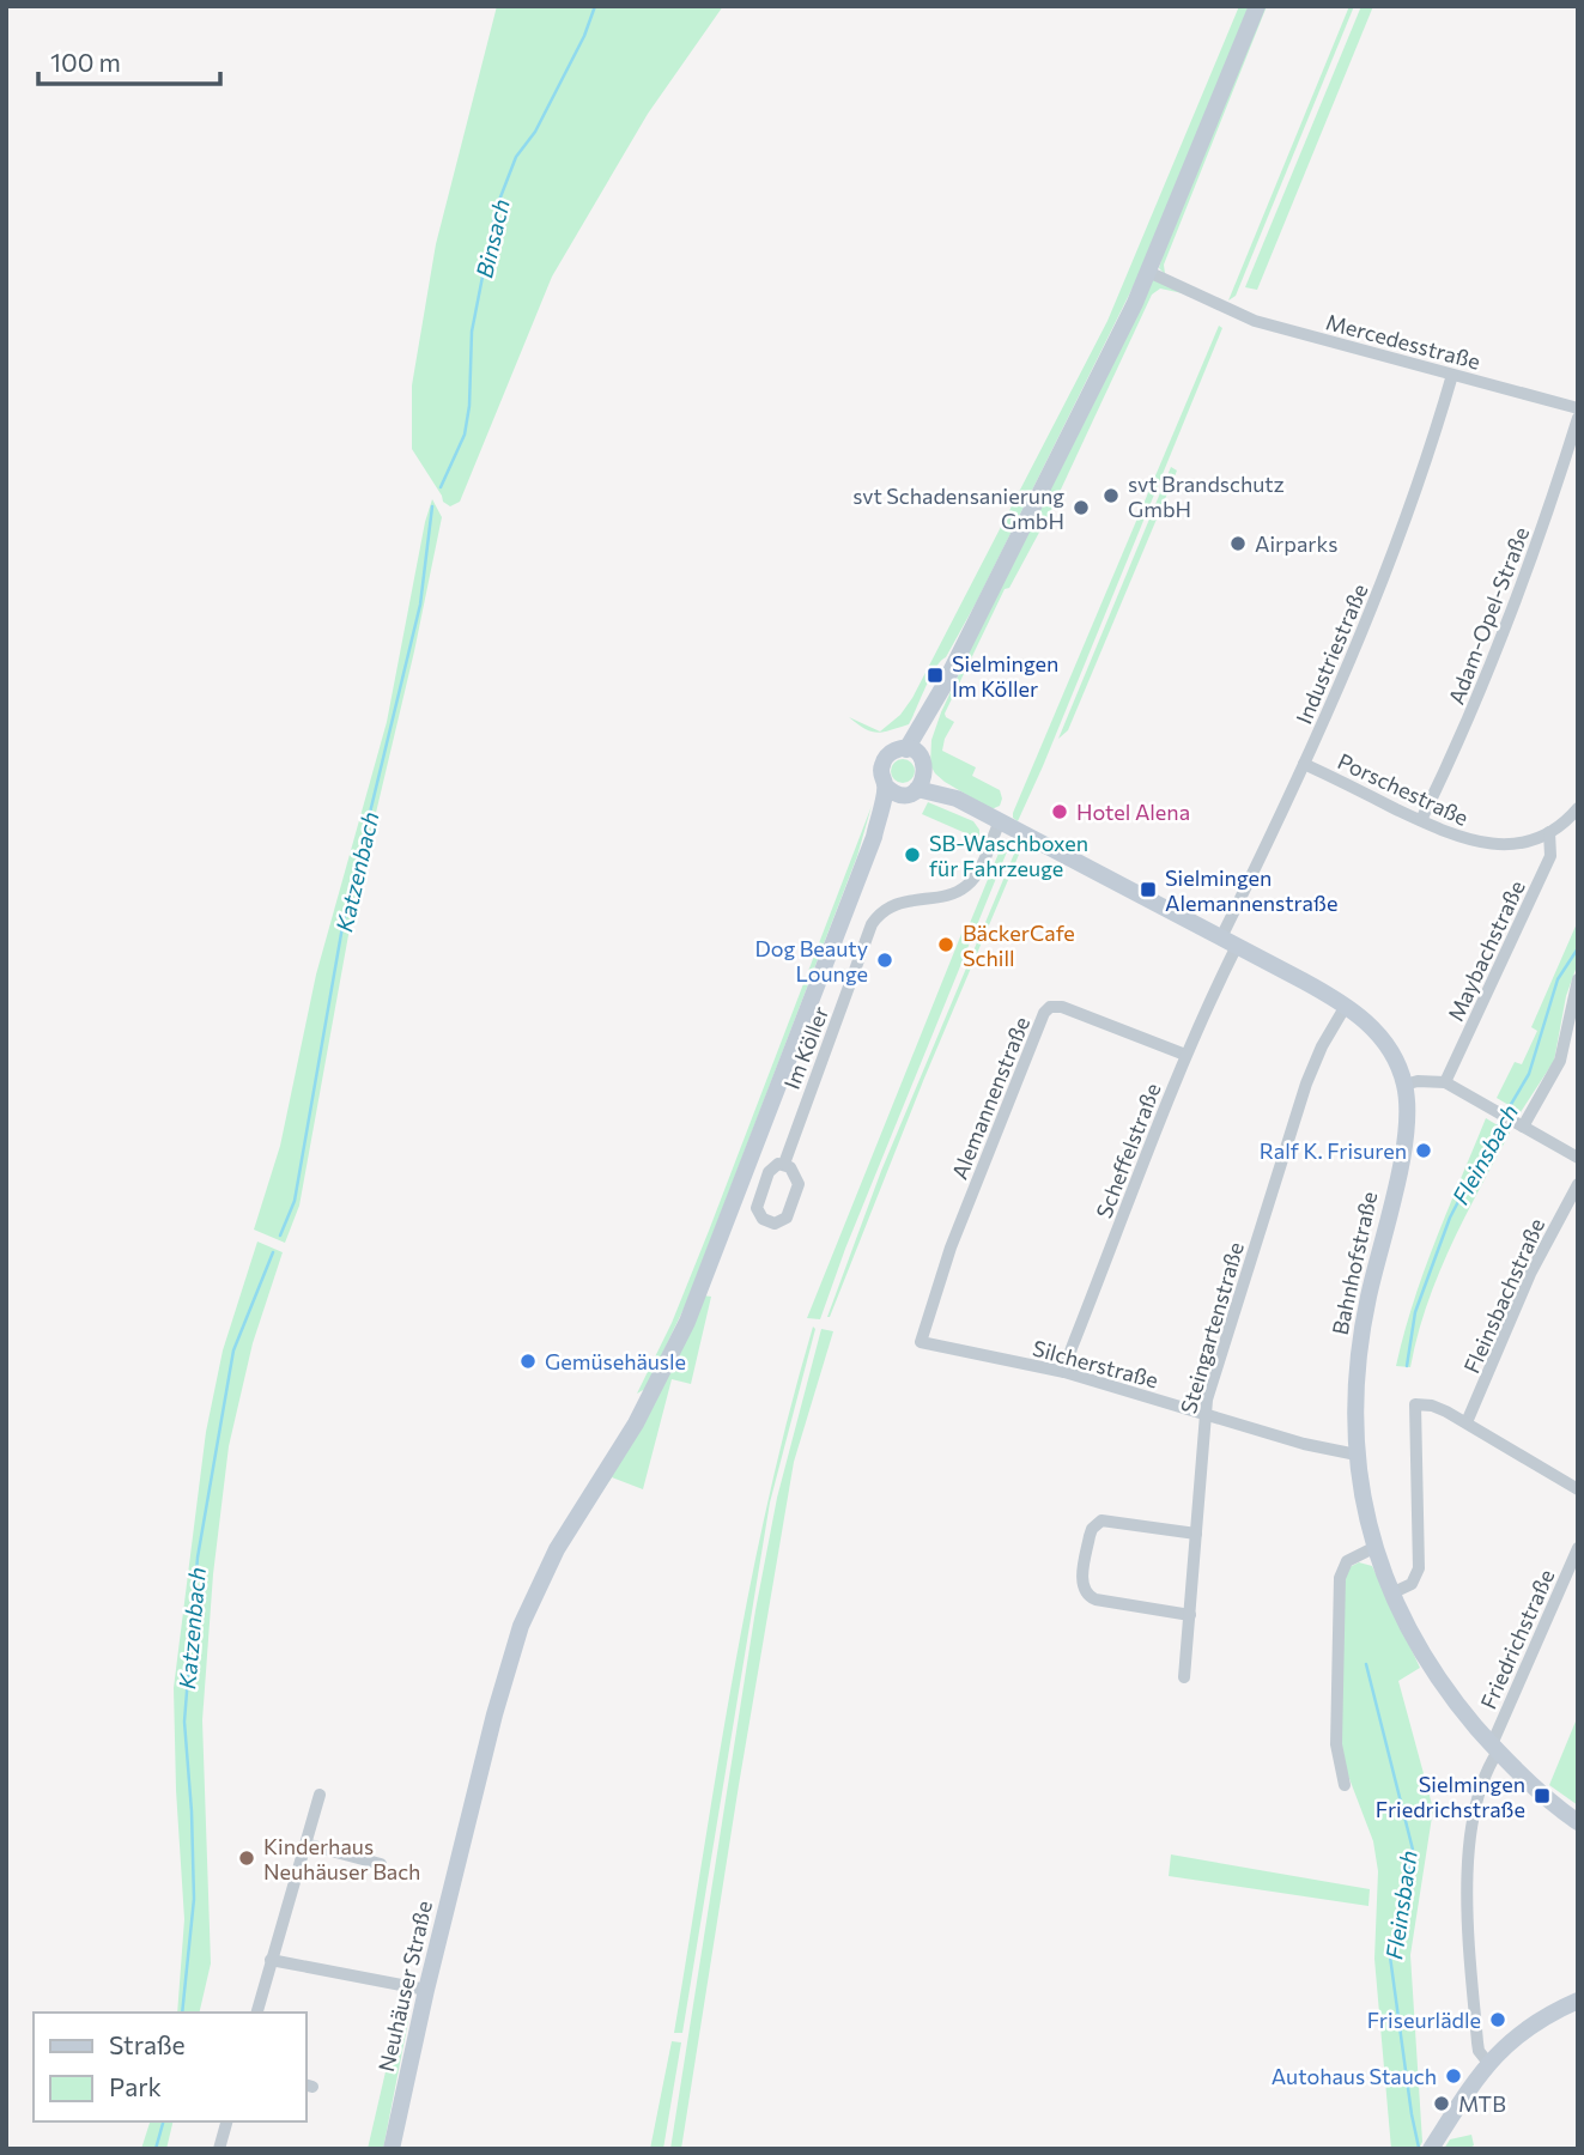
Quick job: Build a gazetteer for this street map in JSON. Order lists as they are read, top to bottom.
{
  "streets": {
    "main road": ["Bahnhofstraße", "Neuhäuser Straße"],
    "street": [
      "Mercedesstraße",
      "Adam-Opel-Straße",
      "Industriestraße",
      "Porschestraße",
      "Maybachstraße",
      "Im Köller",
      "Alemannenstraße",
      "Scheffelstraße",
      "Fleinsbachstraße",
      "Steingartenstraße",
      "Silcherstraße",
      "Friedrichstraße"
    ]
  },
  "crossings": [
    ["Mercedesstraße", "Industriestraße"],
    ["Adam-Opel-Straße", "Porschestraße"],
    ["Industriestraße", "Porschestraße"],
    ["Industriestraße", "Scheffelstraße"],
    ["Industriestraße", "Bahnhofstraße"],
    ["Porschestraße", "Maybachstraße"],
    ["Im Köller", "Bahnhofstraße"],
    ["Alemannenstraße", "Scheffelstraße"],
    ["Alemannenstraße", "Silcherstraße"],
    ["Scheffelstraße", "Bahnhofstraße"],
    ["Scheffelstraße", "Silcherstraße"],
    ["Bahnhofstraße", "Steingartenstraße"],
    ["Bahnhofstraße", "Silcherstraße"],
    ["Bahnhofstraße", "Friedrichstraße"],
    ["Steingartenstraße", "Silcherstraße"]
  ],
  "water": ["Binsach", "Katzenbach", "Fleinsbach"],
  "places": {
    "other": [
      "svt Brandschutz GmbH",
      "svt Schadensanierung GmbH",
      "Airparks",
      "Hotel Alena",
      "SB-Waschboxen für Fahrzeuge",
      "BäckerCafe Schill",
      "Dog Beauty Lounge",
      "Ralf K. Frisuren",
      "Gemüsehäusle",
      "Kinderhaus Neuhäuser Bach",
      "Friseurlädle",
      "Autohaus Stauch",
      "MTB"
    ],
    "transit": ["Sielmingen Im Köller", "Sielmingen Alemannenstraße", "Sielmingen Friedrichstraße"]
  },
  "legend": ["Straße", "Park"],
  "scale_bar": "100 m"
}
